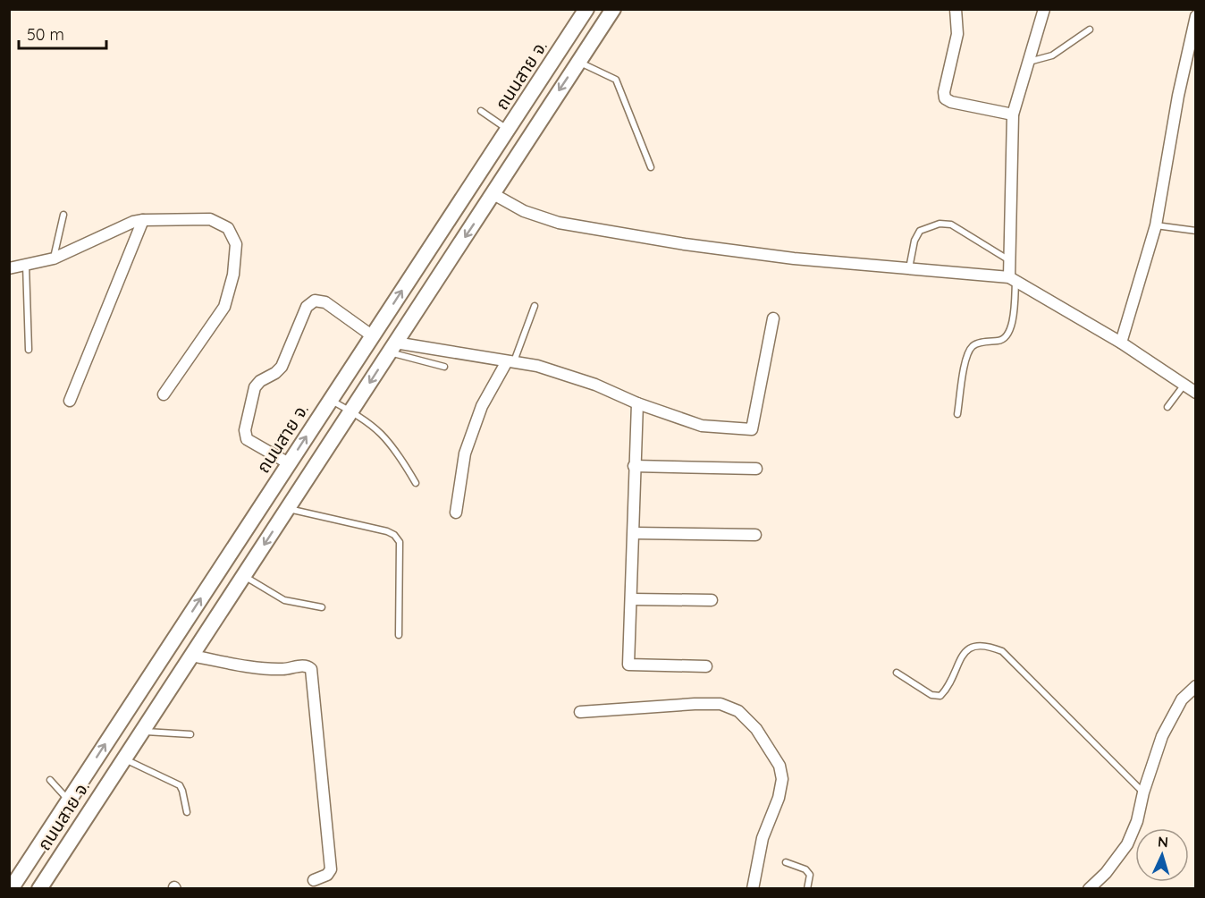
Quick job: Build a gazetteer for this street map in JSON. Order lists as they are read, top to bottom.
{
  "streets": {
    "main road": ["ถนนสาย จ."]
  },
  "scale_bar": "50 m",
  "north": "top"
}
